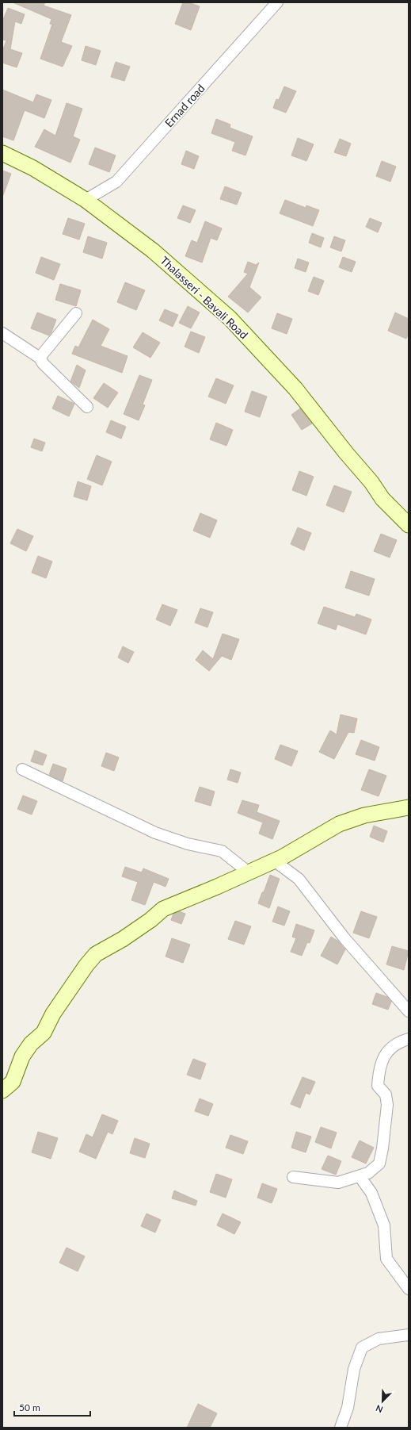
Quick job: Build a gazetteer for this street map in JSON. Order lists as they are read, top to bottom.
{
  "streets": {
    "main road": ["Thalasseri - Bavali Road"],
    "street": ["Ernad road"]
  },
  "crossings": [
    ["Ernad road", "Thalasseri - Bavali Road"]
  ],
  "scale_bar": "50 m",
  "north": "bottom left"
}
